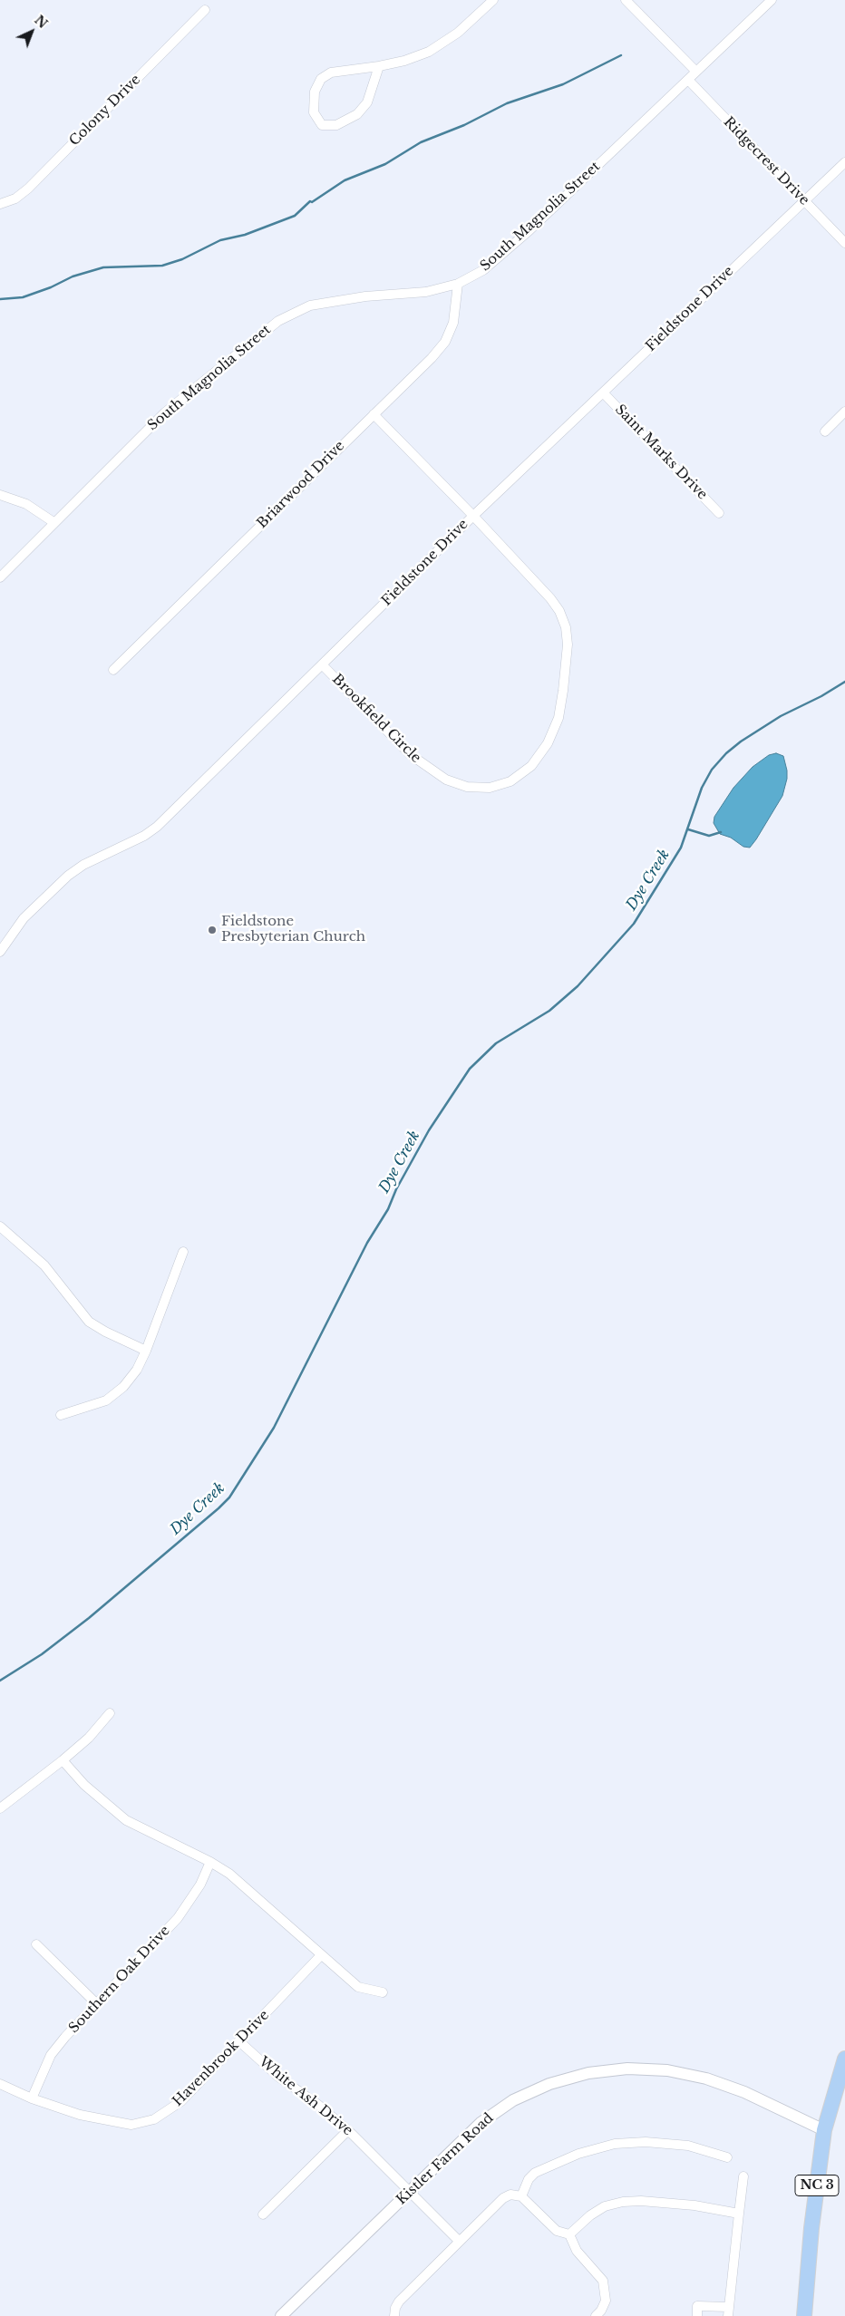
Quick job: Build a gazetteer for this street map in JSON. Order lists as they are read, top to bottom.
{
  "streets": {
    "main road": ["NC 3"],
    "street": [
      "Colony Drive",
      "Ridgecrest Drive",
      "South Magnolia Street",
      "Fieldstone Drive",
      "Saint Marks Drive",
      "Briarwood Drive",
      "Brookfield Circle",
      "Southern Oak Drive",
      "Havenbrook Drive",
      "White Ash Drive",
      "Kistler Farm Road"
    ]
  },
  "crossings": [
    ["Ridgecrest Drive", "South Magnolia Street"],
    ["Ridgecrest Drive", "Fieldstone Drive"],
    ["South Magnolia Street", "Briarwood Drive"],
    ["Fieldstone Drive", "Saint Marks Drive"],
    ["Fieldstone Drive", "Brookfield Circle"],
    ["Briarwood Drive", "Brookfield Circle"],
    ["Southern Oak Drive", "Havenbrook Drive"],
    ["Havenbrook Drive", "White Ash Drive"],
    ["White Ash Drive", "Kistler Farm Road"],
    ["Kistler Farm Road", "NC 3"]
  ],
  "water": ["Dye Creek"],
  "places": ["Fieldstone Presbyterian Church"],
  "north": "top right"
}
